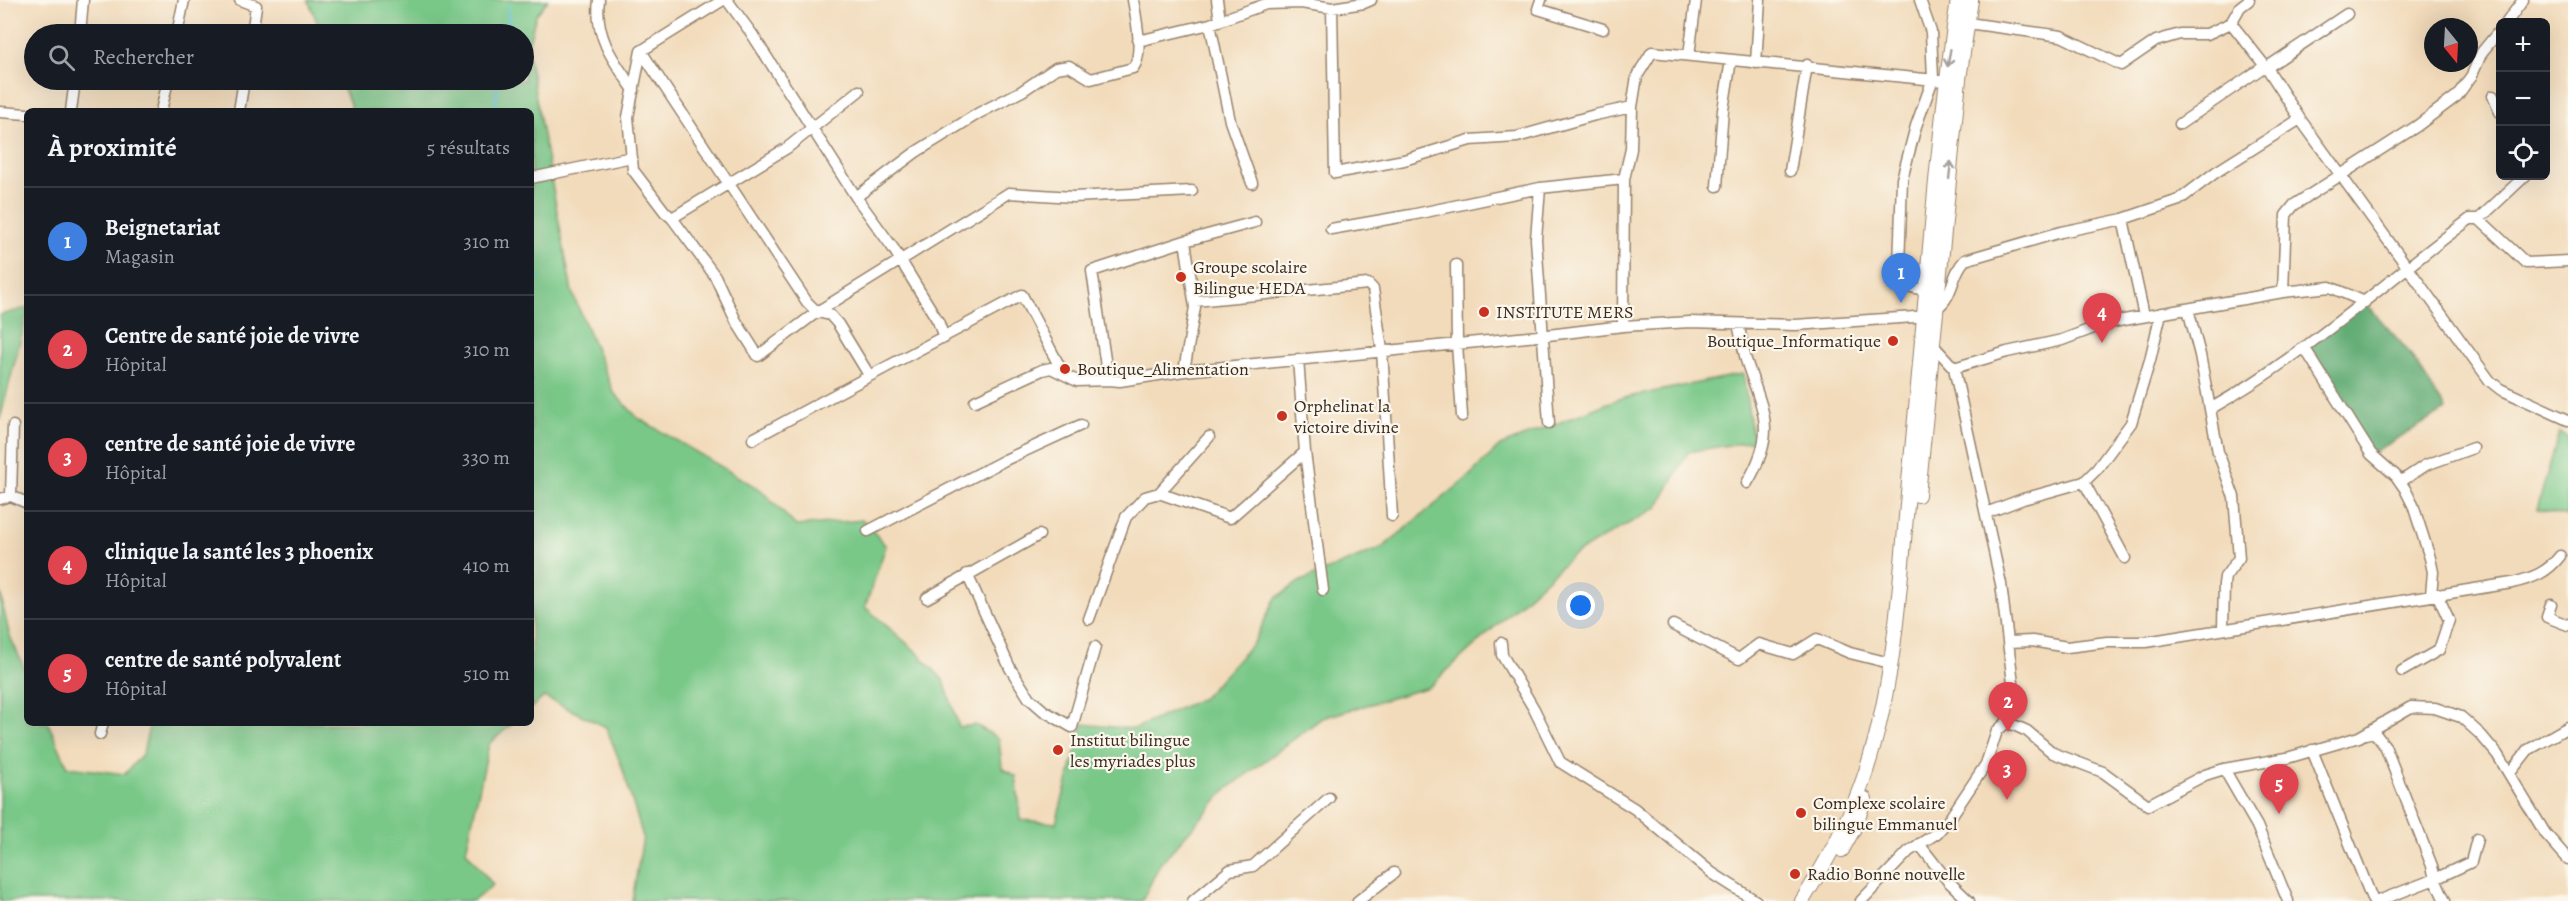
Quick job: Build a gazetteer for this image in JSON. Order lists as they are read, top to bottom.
{
  "places": [
    "Groupe scolaire Bilingue HEDA",
    "INSTITUTE MERS",
    "Boutique_Informatique",
    "Boutique_Alimentation",
    "Orphelinat la victoire divine",
    "Institut bilingue les myriades plus",
    "Complexe scolaire bilingue Emmanuel",
    "Radio Bonne nouvelle"
  ],
  "north": "bottom",
  "page": {
    "map_buttons": ["+", "−"],
    "search": "Rechercher",
    "heading": ["À proximité", "5 résultats"],
    "list": [
      {
        "mark": "1",
        "name": "Beignetariat",
        "note": "Magasin",
        "value": "310 m"
      },
      {
        "mark": "2",
        "name": "Centre de santé joie de vivre",
        "note": "Hôpital",
        "value": "310 m"
      },
      {
        "mark": "3",
        "name": "centre de santé joie de vivre",
        "note": "Hôpital",
        "value": "330 m"
      },
      {
        "mark": "4",
        "name": "clinique la santé les 3 phoenix",
        "note": "Hôpital",
        "value": "410 m"
      },
      {
        "mark": "5",
        "name": "centre de santé polyvalent",
        "note": "Hôpital",
        "value": "510 m"
      }
    ],
    "pins": [
      "1",
      "4",
      "2",
      "3",
      "5"
    ]
  }
}
